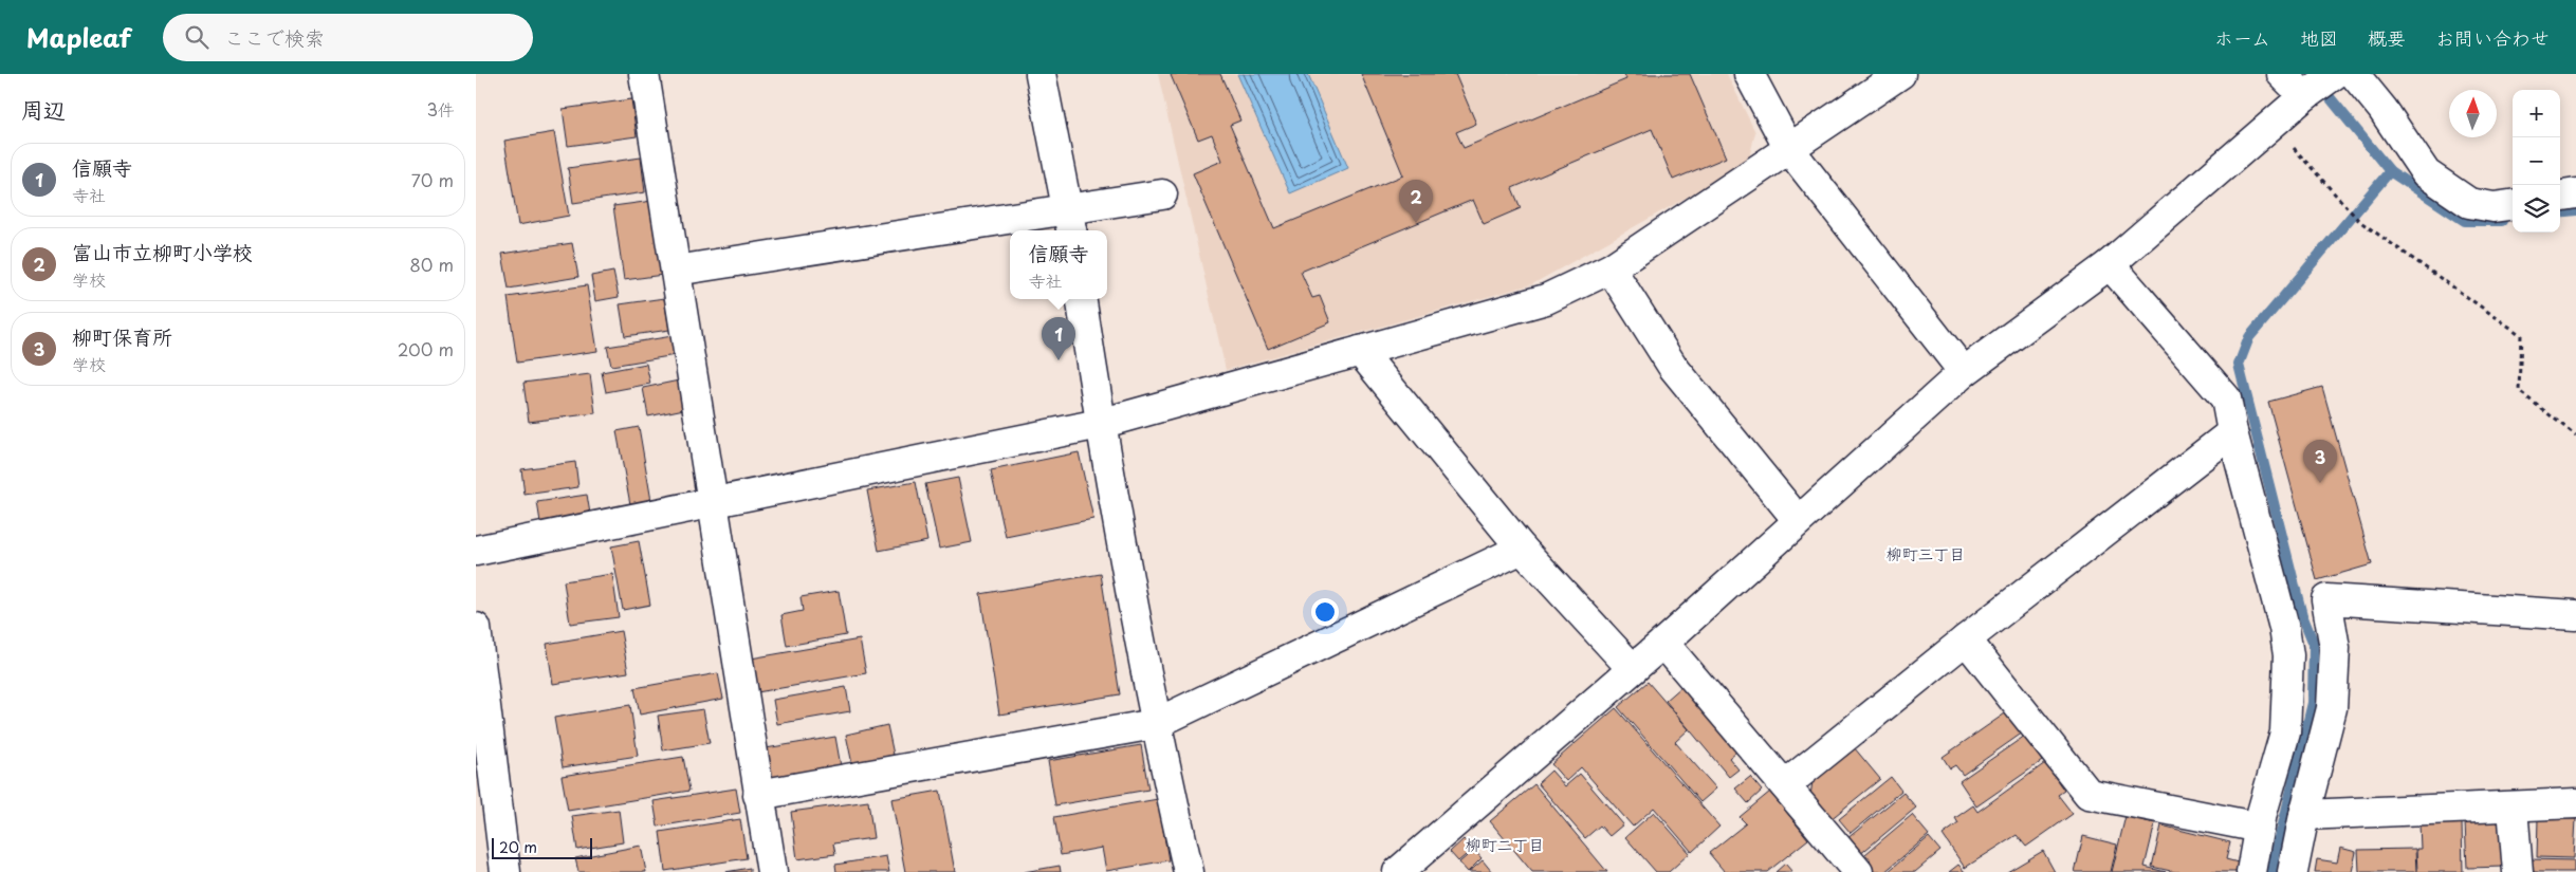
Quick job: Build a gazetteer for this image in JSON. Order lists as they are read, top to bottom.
{
  "districts": ["柳町三丁目", "柳町二丁目"],
  "scale_bar": "20 m",
  "north": "top",
  "page": {
    "header": "Mapleaf",
    "search": "ここで検索",
    "nav": [
      "ホーム",
      "地図",
      "概要",
      "お問い合わせ"
    ],
    "heading": ["周辺", "3件"],
    "map_buttons": ["+", "−"],
    "list": [
      {
        "mark": "1",
        "name": "信願寺",
        "note": "寺社",
        "value": "70 m"
      },
      {
        "mark": "2",
        "name": "富山市立柳町小学校",
        "note": "学校",
        "value": "80 m"
      },
      {
        "mark": "3",
        "name": "柳町保育所",
        "note": "学校",
        "value": "200 m"
      }
    ],
    "pins": ["2", "1", "3"],
    "popup": ["信願寺", "寺社"],
    "scale": "20 m"
  }
}
